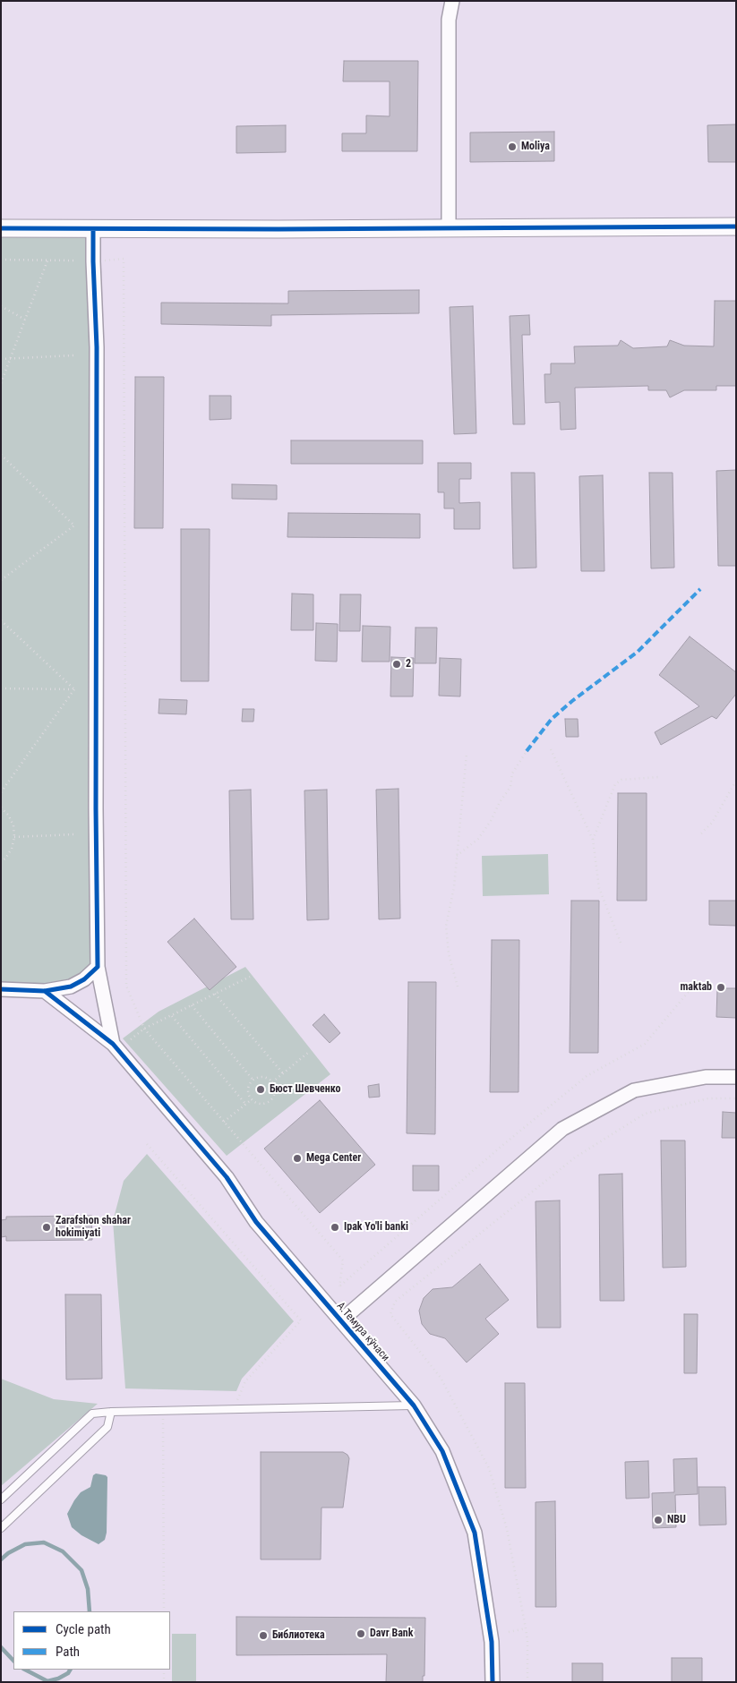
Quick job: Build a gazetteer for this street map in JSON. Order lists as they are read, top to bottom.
{
  "streets": {
    "street": ["А.Темура кўчаси"]
  },
  "places": [
    "Moliya",
    "2",
    "maktab",
    "Бюст Шевченко",
    "Mega Center",
    "Zarafshon shahar hokimiyati",
    "Ipak Yo'li banki",
    "NBU",
    "Davr Bank",
    "Библиотека"
  ],
  "legend": ["Cycle path", "Path"]
}
